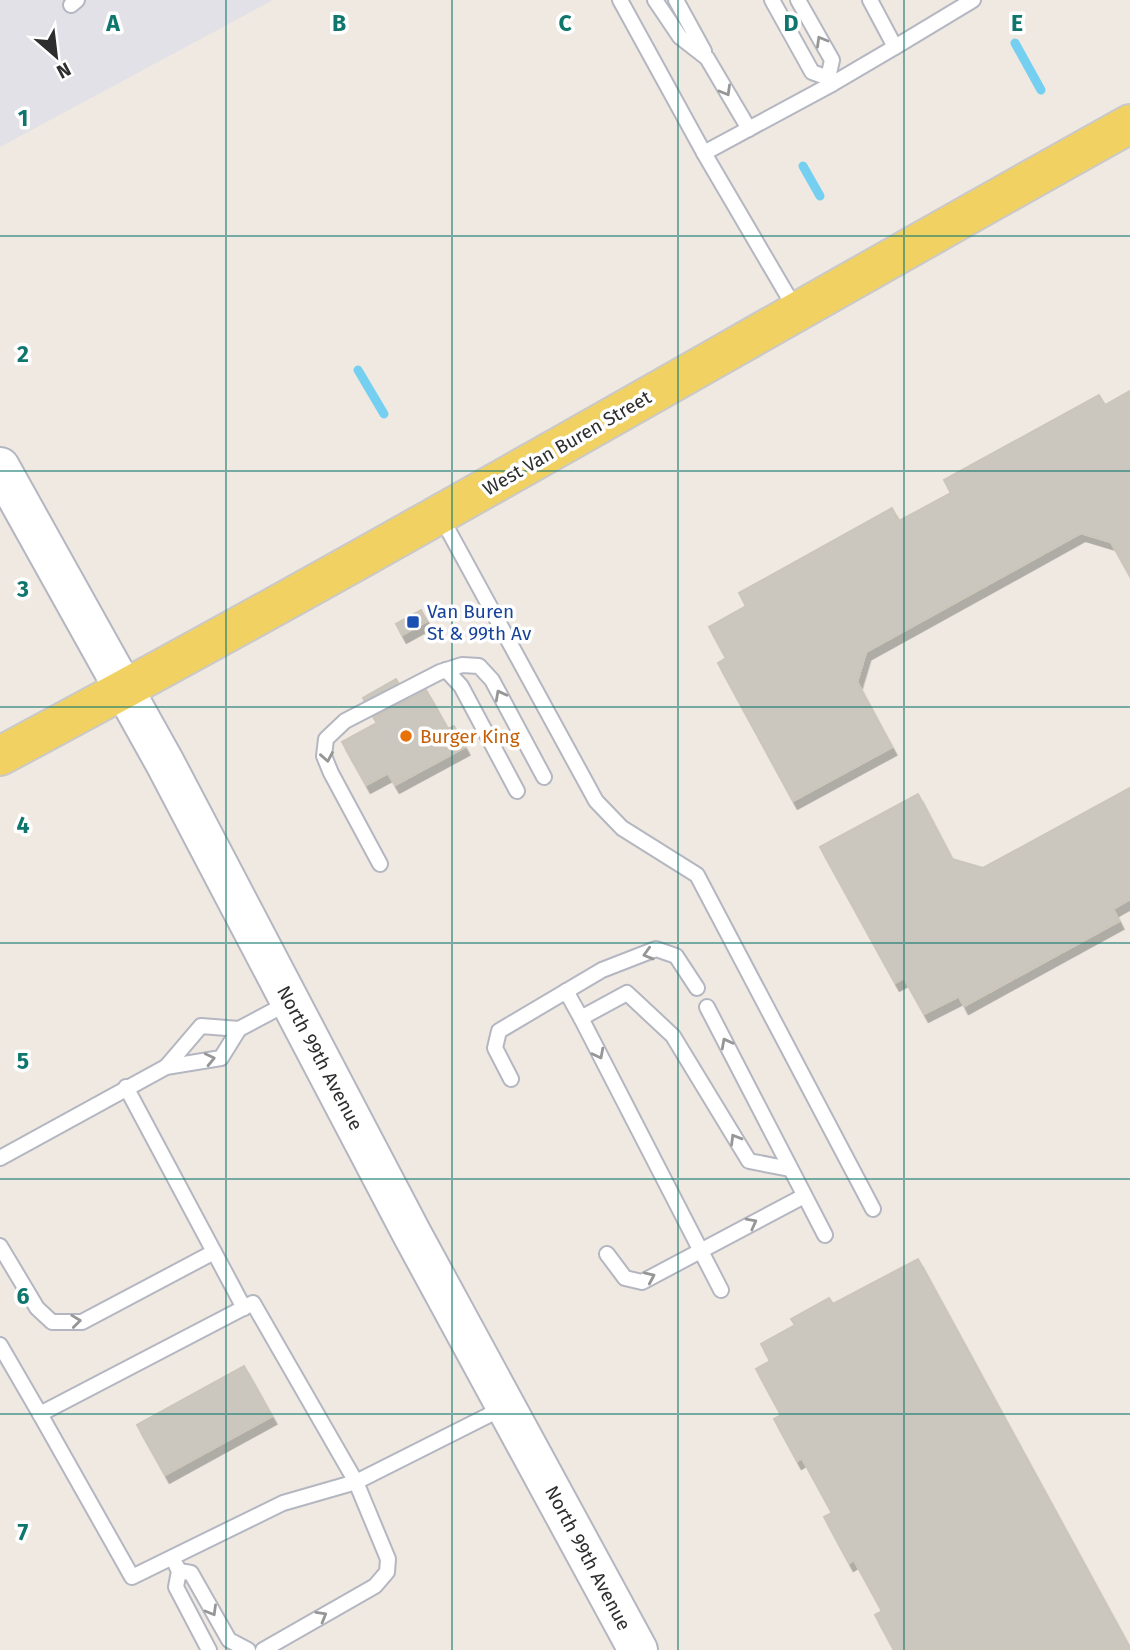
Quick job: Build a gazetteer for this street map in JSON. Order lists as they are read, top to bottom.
{
  "streets": {
    "main road": ["West Van Buren Street", "North 99th Avenue"]
  },
  "crossings": [
    ["West Van Buren Street", "North 99th Avenue"]
  ],
  "places": {
    "transit": ["Van Buren St & 99th Av"],
    "other": ["Burger King"]
  },
  "north": "bottom right",
  "grid": {
    "columns": [
      "A",
      "B",
      "C",
      "D",
      "E"
    ],
    "rows": [
      "1",
      "2",
      "3",
      "4",
      "5",
      "6",
      "7"
    ]
  }
}
